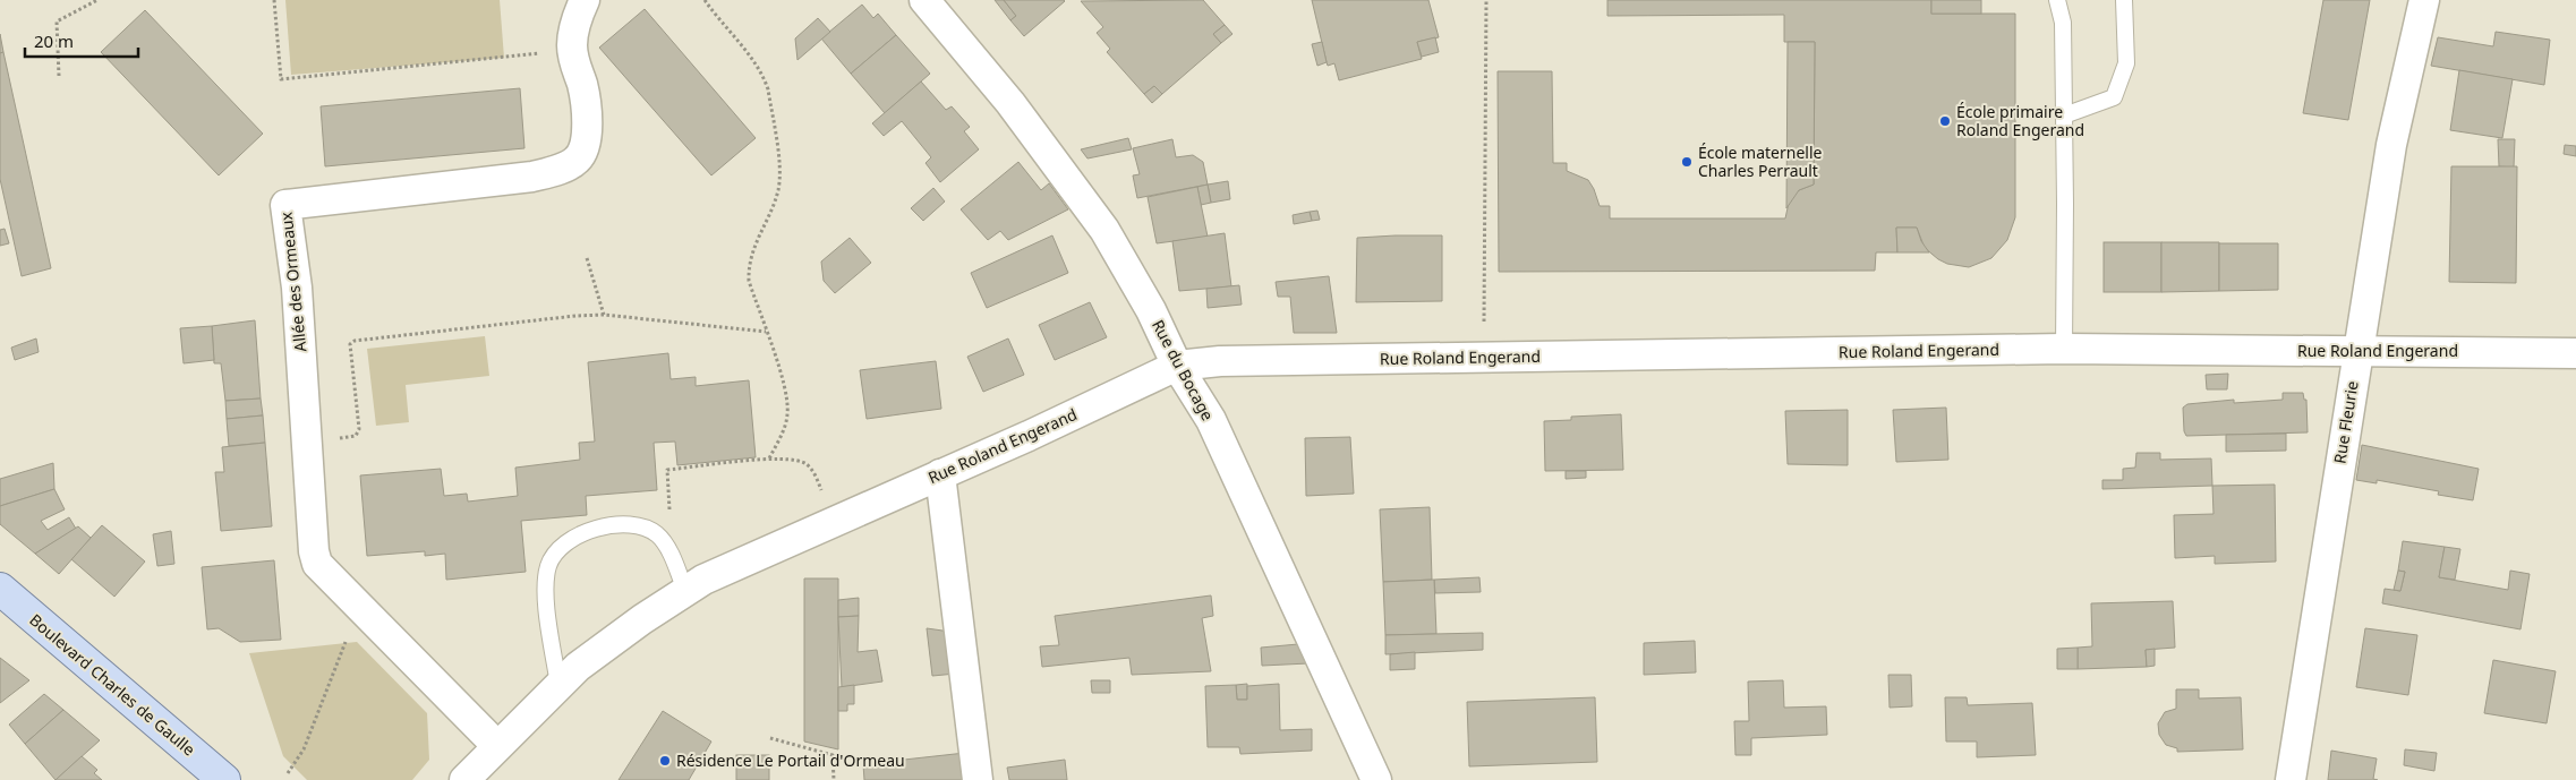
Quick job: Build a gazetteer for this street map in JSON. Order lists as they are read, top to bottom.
{
  "streets": {
    "main road": ["Boulevard Charles de Gaulle"],
    "street": [
      "Allée des Ormeaux",
      "Rue Roland Engerand",
      "Rue du Bocage",
      "Rue Fleurie"
    ]
  },
  "crossings": [
    ["Allée des Ormeaux", "Rue Roland Engerand"],
    ["Rue Roland Engerand", "Rue du Bocage"],
    ["Rue Roland Engerand", "Rue Fleurie"]
  ],
  "places": ["École primaire Roland Engerand", "École maternelle Charles Perrault", "Résidence Le Portail d'Ormeau"],
  "scale_bar": "20 m"
}
